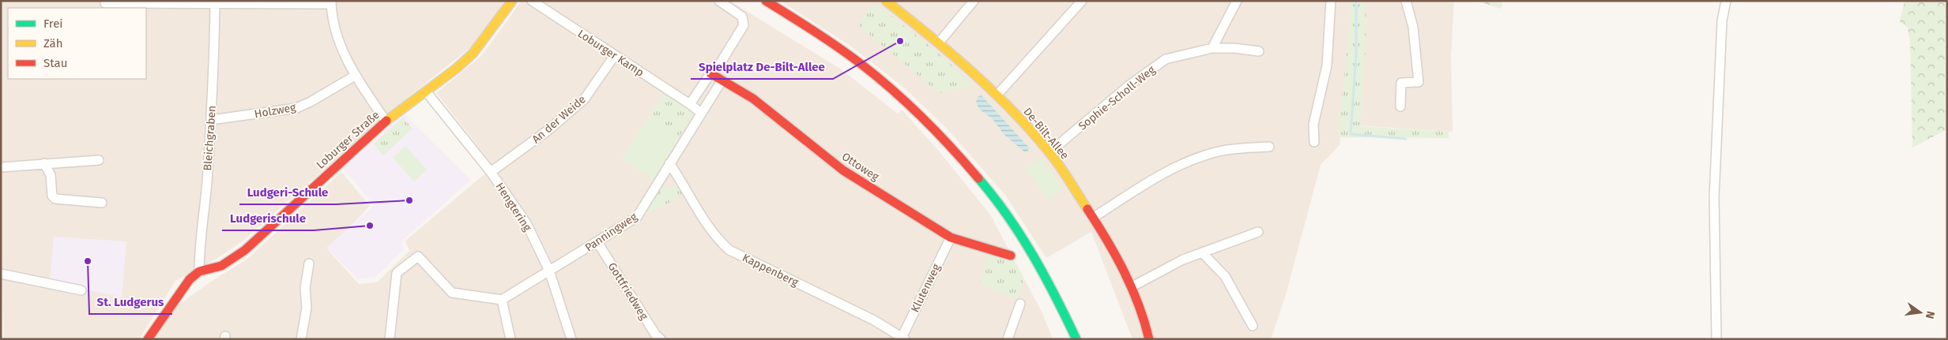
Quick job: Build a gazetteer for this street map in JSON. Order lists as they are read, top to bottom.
{
  "streets": {
    "street": [
      "Loburger Kamp",
      "Sophie-Scholl-Weg",
      "Holzweg",
      "An der Weide",
      "De-Bilt-Allee",
      "Bleichgraben",
      "Loburger Straße",
      "Ottoweg",
      "Hengtering",
      "Panningweg",
      "Kappenberg",
      "Klutenweg",
      "Gottfriedweg"
    ]
  },
  "crossings": [
    ["Loburger Kamp", "An der Weide"],
    ["Sophie-Scholl-Weg", "De-Bilt-Allee"],
    ["Holzweg", "Bleichgraben"],
    ["An der Weide", "Hengtering"],
    ["Bleichgraben", "Loburger Straße"],
    ["Loburger Straße", "Hengtering"],
    ["Ottoweg", "Panningweg"],
    ["Ottoweg", "Klutenweg"],
    ["Hengtering", "Panningweg"],
    ["Panningweg", "Kappenberg"],
    ["Panningweg", "Gottfriedweg"],
    ["Kappenberg", "Klutenweg"]
  ],
  "places": [
    "Spielplatz De-Bilt-Allee",
    "Ludgeri-Schule",
    "Ludgerischule",
    "St. Ludgerus"
  ],
  "legend": ["Frei", "Zäh", "Stau"],
  "north": "right"
}
